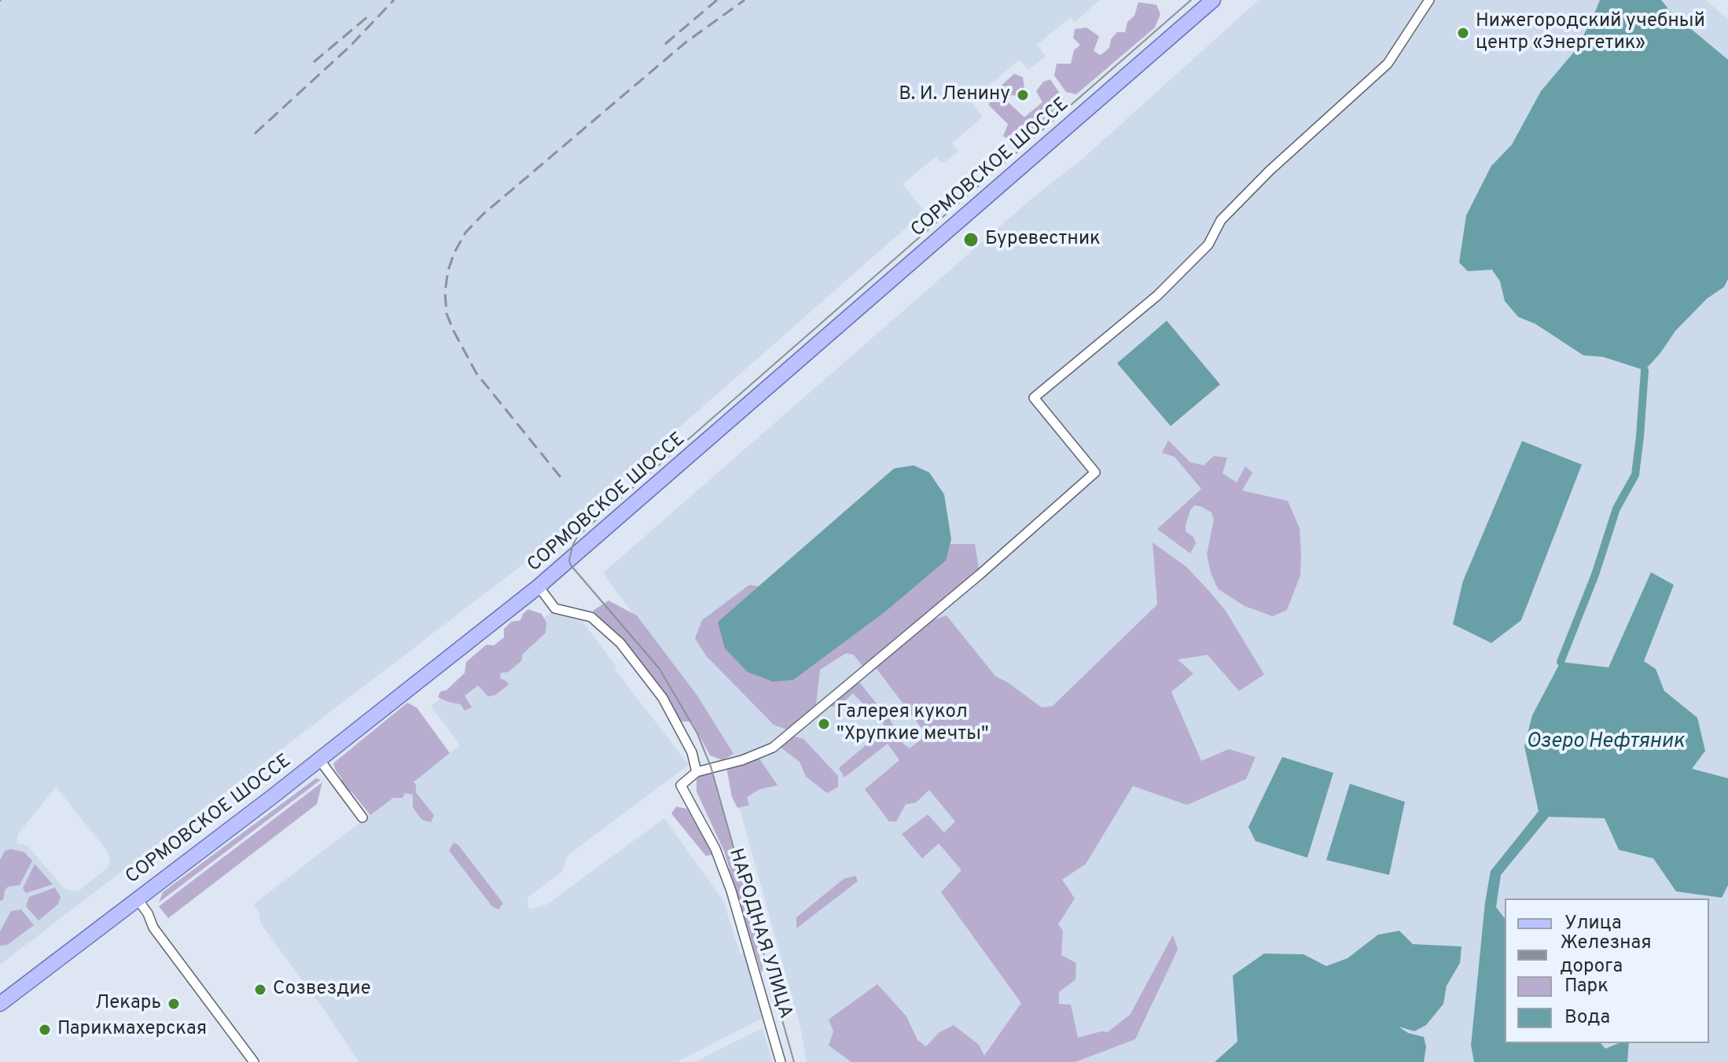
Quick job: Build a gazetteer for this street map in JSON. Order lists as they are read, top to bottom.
{
  "streets": {
    "main road": ["СОРМОВСКОЕ ШОССЕ"],
    "street": ["НАРОДНАЯ УЛИЦА"]
  },
  "water": ["Озеро Нефтяник"],
  "places": [
    "Нижегородский учебный центр «Энергетик»",
    "В. И. Ленину",
    "Буревестник",
    "Галерея кукол \"Хрупкие мечты\"",
    "Созвездие",
    "Лекарь",
    "Парикмахерская"
  ],
  "legend": [
    "Улица",
    "Железная дорога",
    "Парк",
    "Вода"
  ]
}
